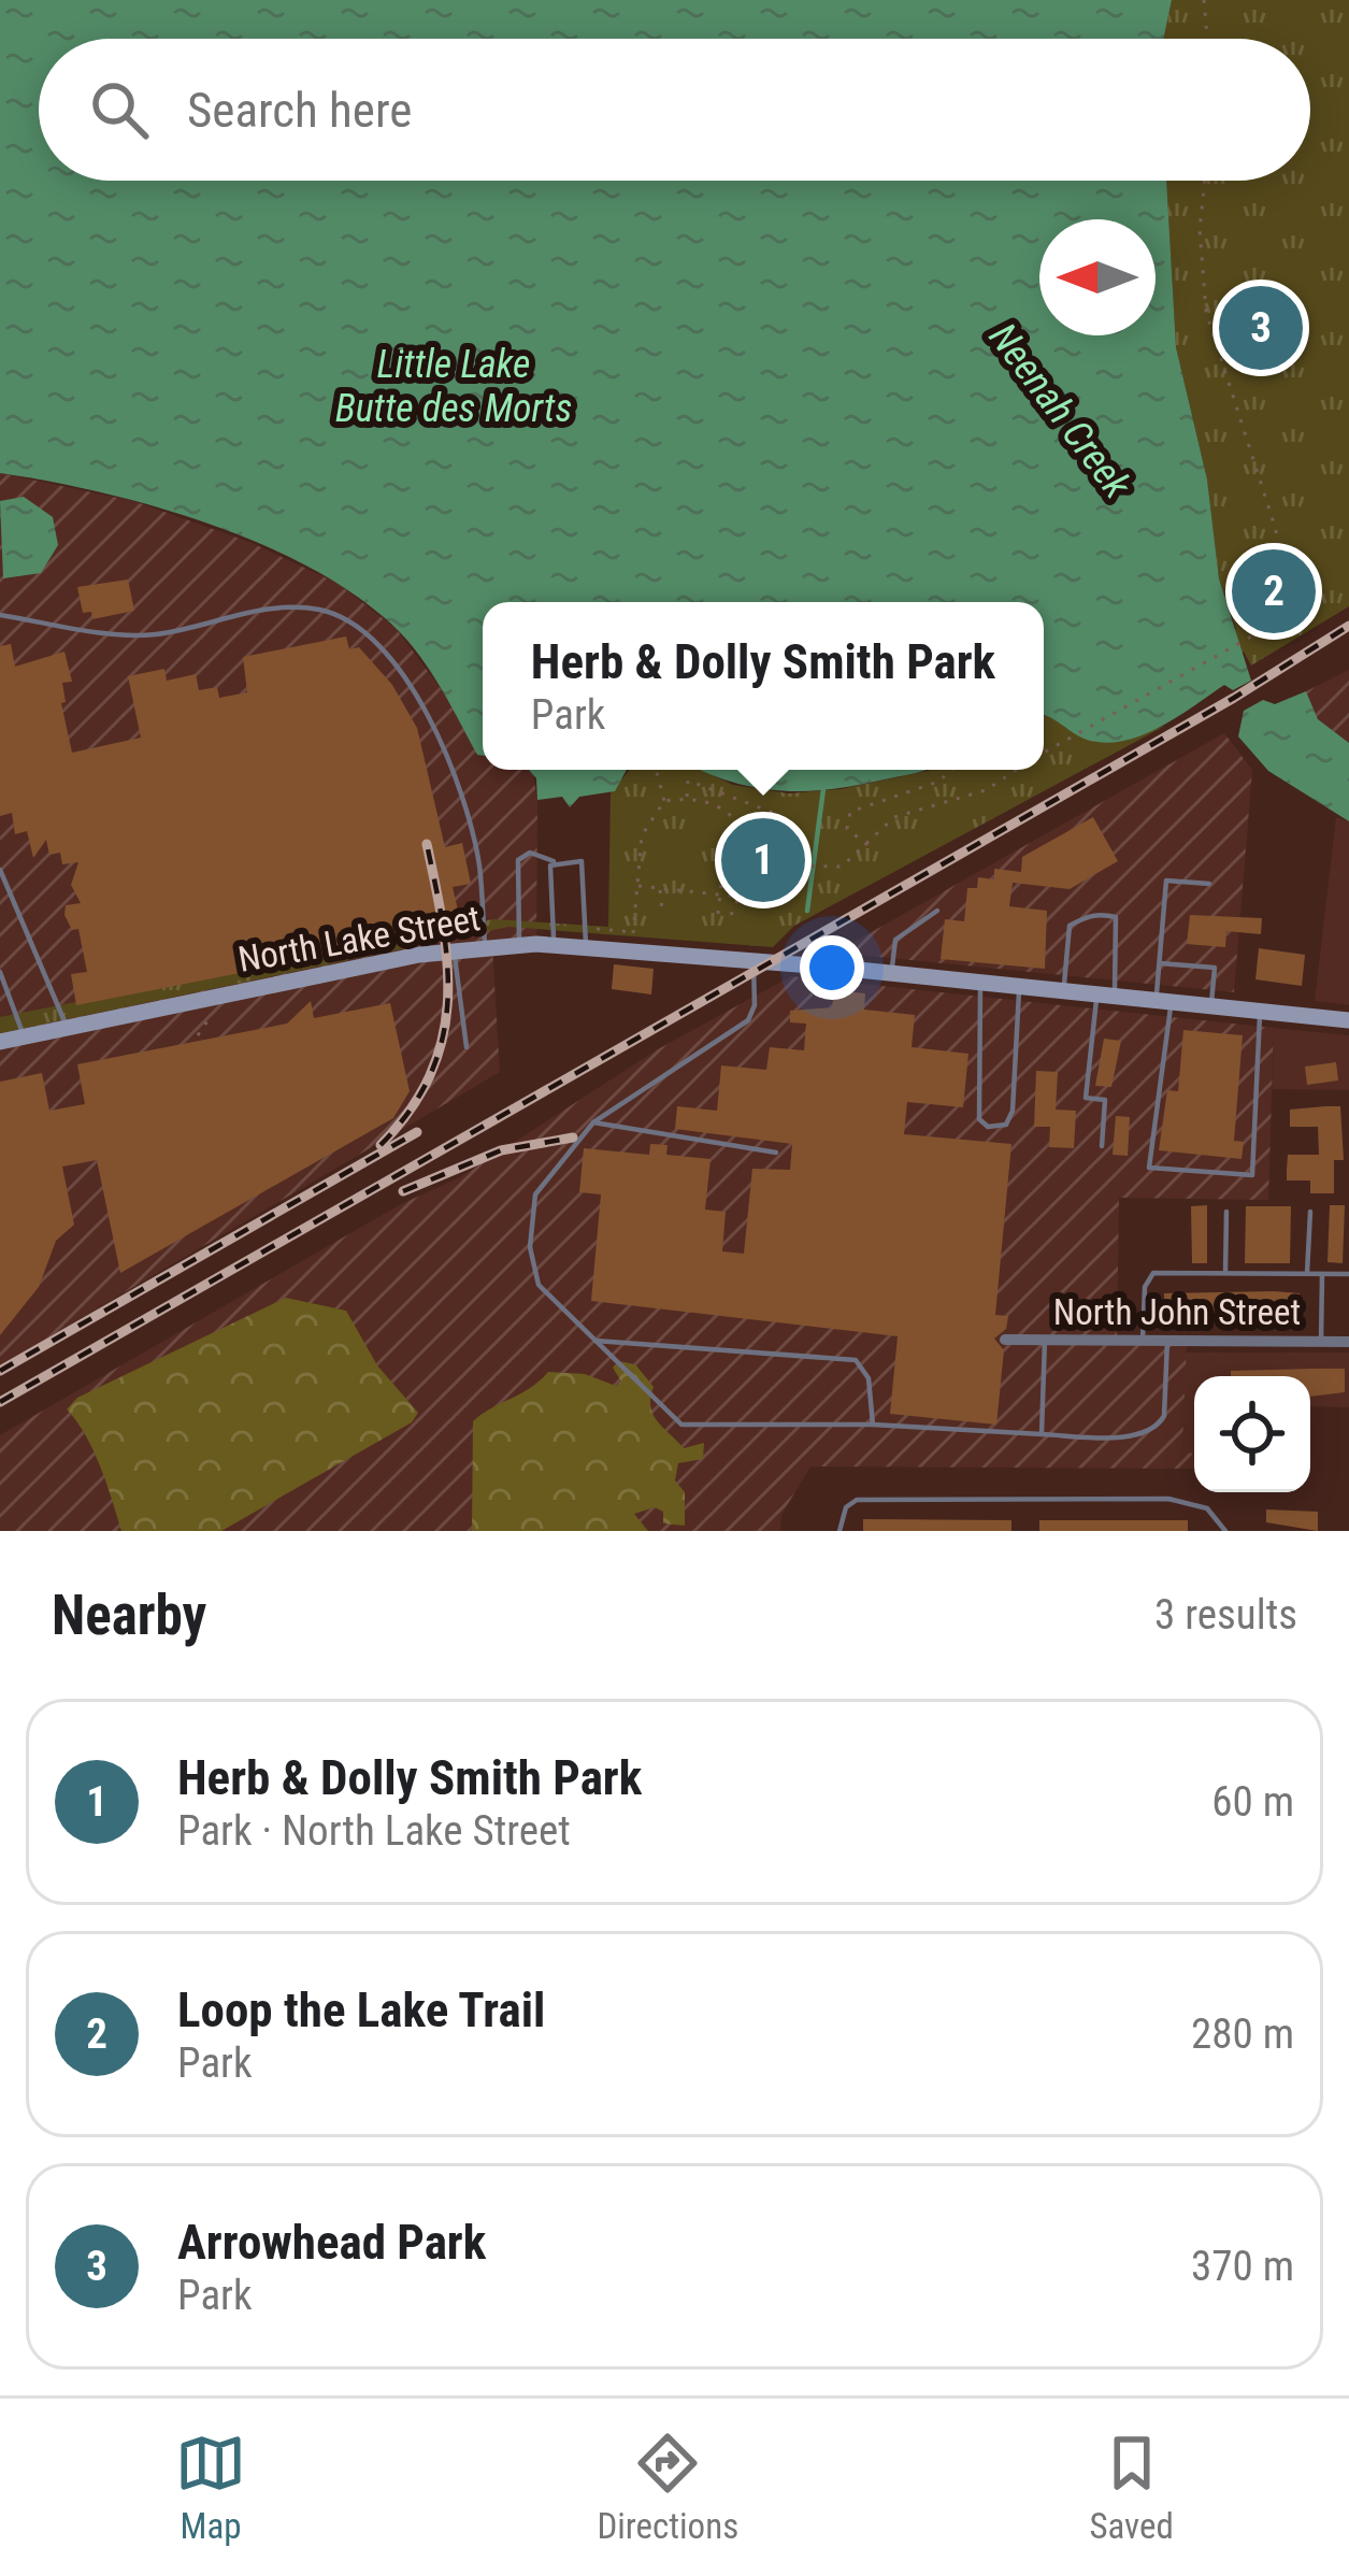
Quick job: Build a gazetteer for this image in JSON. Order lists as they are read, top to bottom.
{
  "streets": {
    "main road": ["North Lake Street"],
    "street": ["North John Street"]
  },
  "water": ["Little Lake Butte des Morts", "Neenah Creek"],
  "north": "left",
  "page": {
    "search": "Search here",
    "pins": ["3", "2", "1"],
    "popup": ["Herb & Dolly Smith Park", "Park"],
    "heading": ["Nearby", "3 results"],
    "list": [
      {
        "mark": "1",
        "name": "Herb & Dolly Smith Park",
        "note": "Park · North Lake Street",
        "value": "60 m"
      },
      {
        "mark": "2",
        "name": "Loop the Lake Trail",
        "note": "Park",
        "value": "280 m"
      },
      {
        "mark": "3",
        "name": "Arrowhead Park",
        "note": "Park",
        "value": "370 m"
      }
    ],
    "nav": ["Map", "Directions", "Saved"]
  }
}
